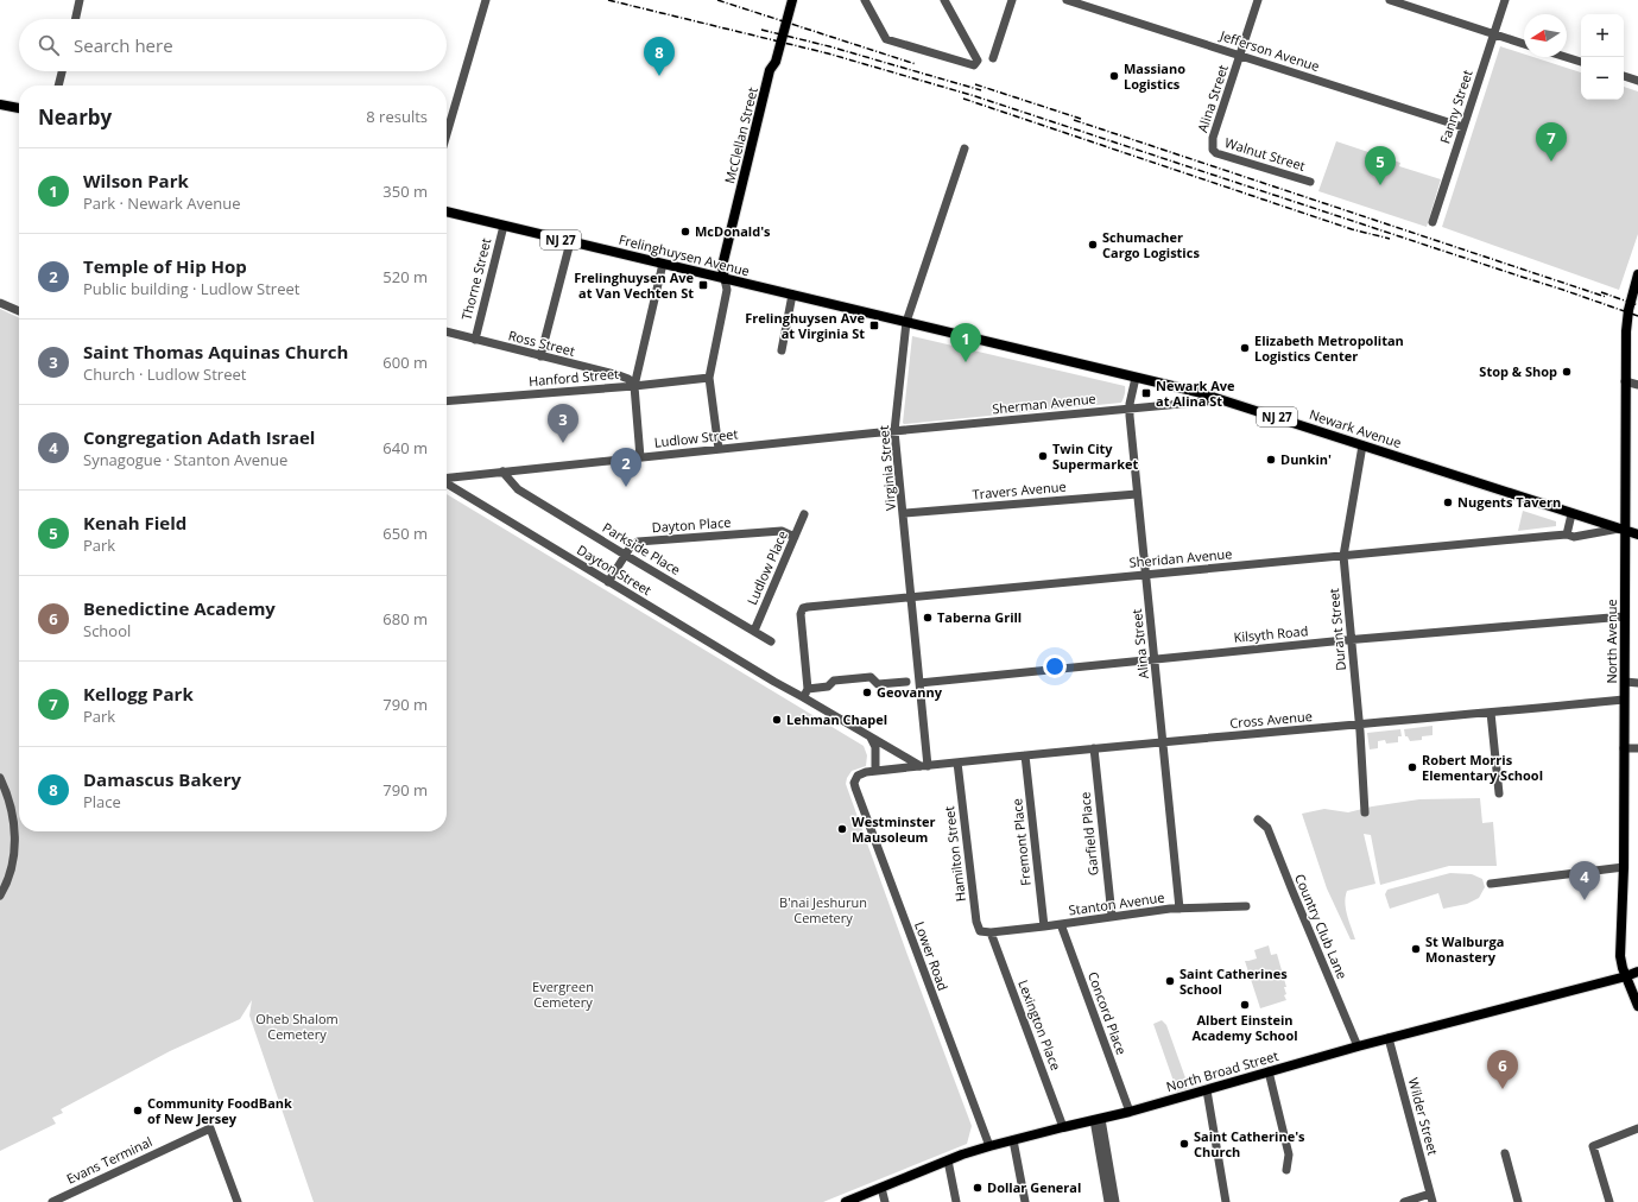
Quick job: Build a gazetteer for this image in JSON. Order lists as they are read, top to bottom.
{
  "streets": {
    "main road": [
      "McClellan Street",
      "NJ 27",
      "Frelinghuysen Avenue",
      "Newark Avenue",
      "North Avenue",
      "North Broad Street"
    ],
    "street": [
      "Jefferson Avenue",
      "Alina Street",
      "Fanny Street",
      "Walnut Street",
      "Thorne Street",
      "Ross Street",
      "Hanford Street",
      "Sherman Avenue",
      "Ludlow Street",
      "Virginia Street",
      "Travers Avenue",
      "Dayton Place",
      "Parkside Place",
      "Sheridan Avenue",
      "Ludlow Place",
      "Dayton Street",
      "Durant Street",
      "Kilsyth Road",
      "Cross Avenue",
      "Garfield Place",
      "Fremont Place",
      "Hamilton Street",
      "Stanton Avenue",
      "Country Club Lane",
      "Lower Road",
      "Concord Place",
      "Lexington Place",
      "Wilder Street",
      "Evans Terminal"
    ]
  },
  "crossings": [
    ["Jefferson Avenue", "Alina Street"],
    ["Jefferson Avenue", "Fanny Street"],
    ["Alina Street", "Walnut Street"],
    ["Alina Street", "Sherman Avenue"],
    ["Alina Street", "Newark Avenue"],
    ["Alina Street", "Travers Avenue"],
    ["Alina Street", "Sheridan Avenue"],
    ["Alina Street", "Kilsyth Road"],
    ["Alina Street", "Cross Avenue"],
    ["Alina Street", "Stanton Avenue"],
    ["McClellan Street", "Frelinghuysen Avenue"],
    ["Frelinghuysen Avenue", "Thorne Street"],
    ["Frelinghuysen Avenue", "Newark Avenue"],
    ["Frelinghuysen Avenue", "Virginia Street"],
    ["Thorne Street", "Ross Street"],
    ["Ross Street", "Hanford Street"],
    ["Sherman Avenue", "Newark Avenue"],
    ["Sherman Avenue", "Ludlow Street"],
    ["Sherman Avenue", "Virginia Street"],
    ["Newark Avenue", "Sheridan Avenue"],
    ["Newark Avenue", "Durant Street"],
    ["Newark Avenue", "North Avenue"],
    ["Ludlow Street", "Parkside Place"],
    ["Virginia Street", "Travers Avenue"],
    ["Virginia Street", "Sheridan Avenue"],
    ["Virginia Street", "Kilsyth Road"],
    ["Virginia Street", "Cross Avenue"],
    ["Dayton Place", "Parkside Place"],
    ["Dayton Place", "Ludlow Place"],
    ["Dayton Place", "Dayton Street"],
    ["Parkside Place", "Ludlow Place"],
    ["Sheridan Avenue", "Dayton Street"],
    ["Sheridan Avenue", "Durant Street"],
    ["Sheridan Avenue", "North Avenue"],
    ["Durant Street", "Kilsyth Road"],
    ["Durant Street", "Cross Avenue"],
    ["Kilsyth Road", "North Avenue"],
    ["North Avenue", "Cross Avenue"],
    ["North Avenue", "North Broad Street"],
    ["Cross Avenue", "Garfield Place"],
    ["Cross Avenue", "Fremont Place"],
    ["Cross Avenue", "Hamilton Street"],
    ["Cross Avenue", "Lower Road"],
    ["Garfield Place", "Stanton Avenue"],
    ["Fremont Place", "Stanton Avenue"],
    ["Hamilton Street", "Stanton Avenue"],
    ["Hamilton Street", "Lexington Place"],
    ["Stanton Avenue", "Concord Place"],
    ["Stanton Avenue", "Lexington Place"],
    ["Country Club Lane", "North Broad Street"],
    ["Lower Road", "North Broad Street"],
    ["Concord Place", "North Broad Street"],
    ["Lexington Place", "North Broad Street"],
    ["North Broad Street", "Wilder Street"]
  ],
  "parks": ["B'nai Jeshurun Cemetery", "Evergreen Cemetery", "Oheb Shalom Cemetery"],
  "places": {
    "other": [
      "Massiano Logistics",
      "McDonald's",
      "Schumacher Cargo Logistics",
      "Elizabeth Metropolitan Logistics Center",
      "Stop & Shop",
      "Twin City Supermarket",
      "Dunkin'",
      "Nugents Tavern",
      "Taberna Grill",
      "Geovanny",
      "Lehman Chapel",
      "Robert Morris Elementary School",
      "Westminster Mausoleum",
      "St Walburga Monastery",
      "Saint Catherines School",
      "Albert Einstein Academy School",
      "Community FoodBank of New Jersey",
      "Saint Catherine's Church",
      "Dollar General"
    ],
    "transit": ["Frelinghuysen Ave at Van Vechten St", "Frelinghuysen Ave at Virginia St", "Newark Ave at Alina St"]
  },
  "north": "left",
  "page": {
    "map_buttons": ["+", "−"],
    "search": "Search here",
    "pins": [
      "8",
      "7",
      "5",
      "1",
      "3",
      "2",
      "4",
      "6"
    ],
    "heading": ["Nearby", "8 results"],
    "list": [
      {
        "mark": "1",
        "name": "Wilson Park",
        "note": "Park · Newark Avenue",
        "value": "350 m"
      },
      {
        "mark": "2",
        "name": "Temple of Hip Hop",
        "note": "Public building · Ludlow Street",
        "value": "520 m"
      },
      {
        "mark": "3",
        "name": "Saint Thomas Aquinas Church",
        "note": "Church · Ludlow Street",
        "value": "600 m"
      },
      {
        "mark": "4",
        "name": "Congregation Adath Israel",
        "note": "Synagogue · Stanton Avenue",
        "value": "640 m"
      },
      {
        "mark": "5",
        "name": "Kenah Field",
        "note": "Park",
        "value": "650 m"
      },
      {
        "mark": "6",
        "name": "Benedictine Academy",
        "note": "School",
        "value": "680 m"
      },
      {
        "mark": "7",
        "name": "Kellogg Park",
        "note": "Park",
        "value": "790 m"
      },
      {
        "mark": "8",
        "name": "Damascus Bakery",
        "note": "Place",
        "value": "790 m"
      }
    ]
  }
}
